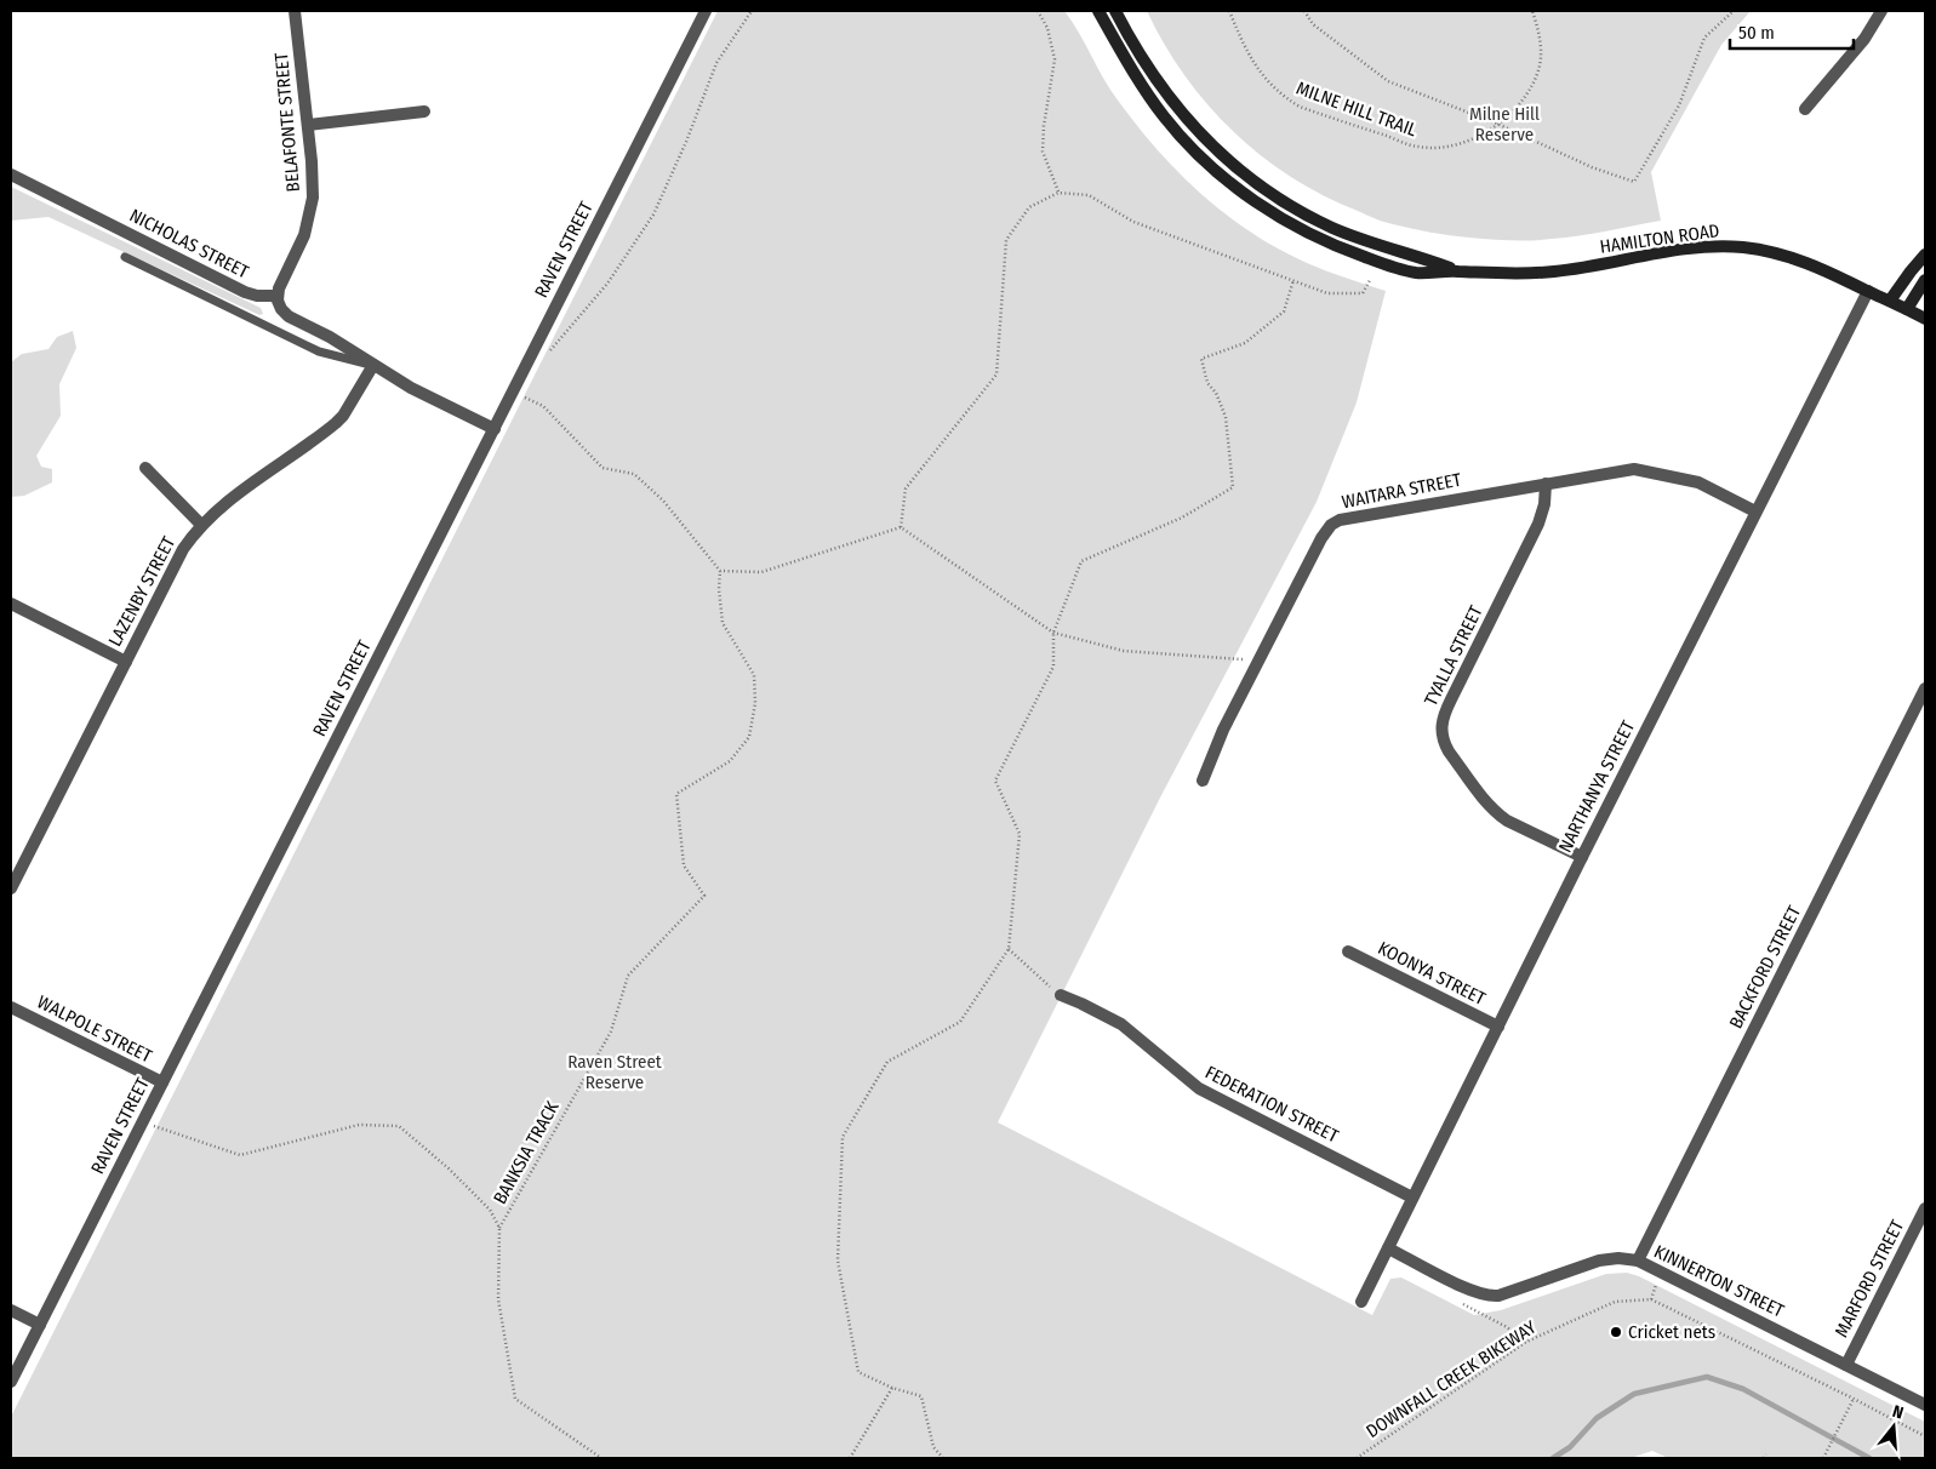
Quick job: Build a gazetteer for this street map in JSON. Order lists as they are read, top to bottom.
{
  "streets": {
    "main road": ["HAMILTON ROAD"],
    "street": [
      "BELAFONTE STREET",
      "NICHOLAS STREET",
      "RAVEN STREET",
      "WAITARA STREET",
      "LAZENBY STREET",
      "TYALLA STREET",
      "NARTHANYA STREET",
      "BACKFORD STREET",
      "KOONYA STREET",
      "WALPOLE STREET",
      "FEDERATION STREET",
      "MARFORD STREET",
      "KINNERTON STREET"
    ],
    "path": ["MILNE HILL TRAIL", "BANKSIA TRACK", "DOWNFALL CREEK BIKEWAY"]
  },
  "crossings": [
    ["BELAFONTE STREET", "NICHOLAS STREET"],
    ["HAMILTON ROAD", "NARTHANYA STREET"],
    ["RAVEN STREET", "WALPOLE STREET"],
    ["WAITARA STREET", "TYALLA STREET"],
    ["WAITARA STREET", "NARTHANYA STREET"],
    ["TYALLA STREET", "NARTHANYA STREET"],
    ["NARTHANYA STREET", "KOONYA STREET"],
    ["NARTHANYA STREET", "FEDERATION STREET"],
    ["NARTHANYA STREET", "KINNERTON STREET"],
    ["BACKFORD STREET", "KINNERTON STREET"],
    ["MARFORD STREET", "KINNERTON STREET"]
  ],
  "parks": ["Milne Hill Reserve", "Raven Street Reserve"],
  "places": ["Cricket nets"],
  "scale_bar": "50 m",
  "north": "top"
}
